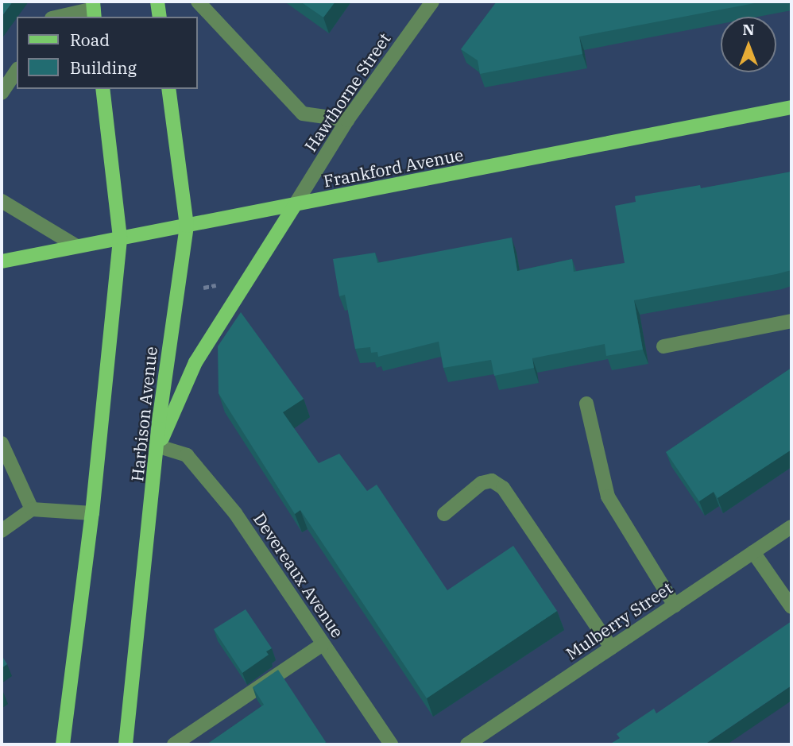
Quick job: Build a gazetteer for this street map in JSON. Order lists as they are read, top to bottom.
{
  "streets": {
    "main road": ["Frankford Avenue", "Harbison Avenue"],
    "street": ["Hawthorne Street", "Devereaux Avenue", "Mulberry Street"]
  },
  "crossings": [
    ["Hawthorne Street", "Frankford Avenue"],
    ["Frankford Avenue", "Harbison Avenue"],
    ["Harbison Avenue", "Devereaux Avenue"]
  ],
  "legend": ["Road", "Building"],
  "north": "top"
}
